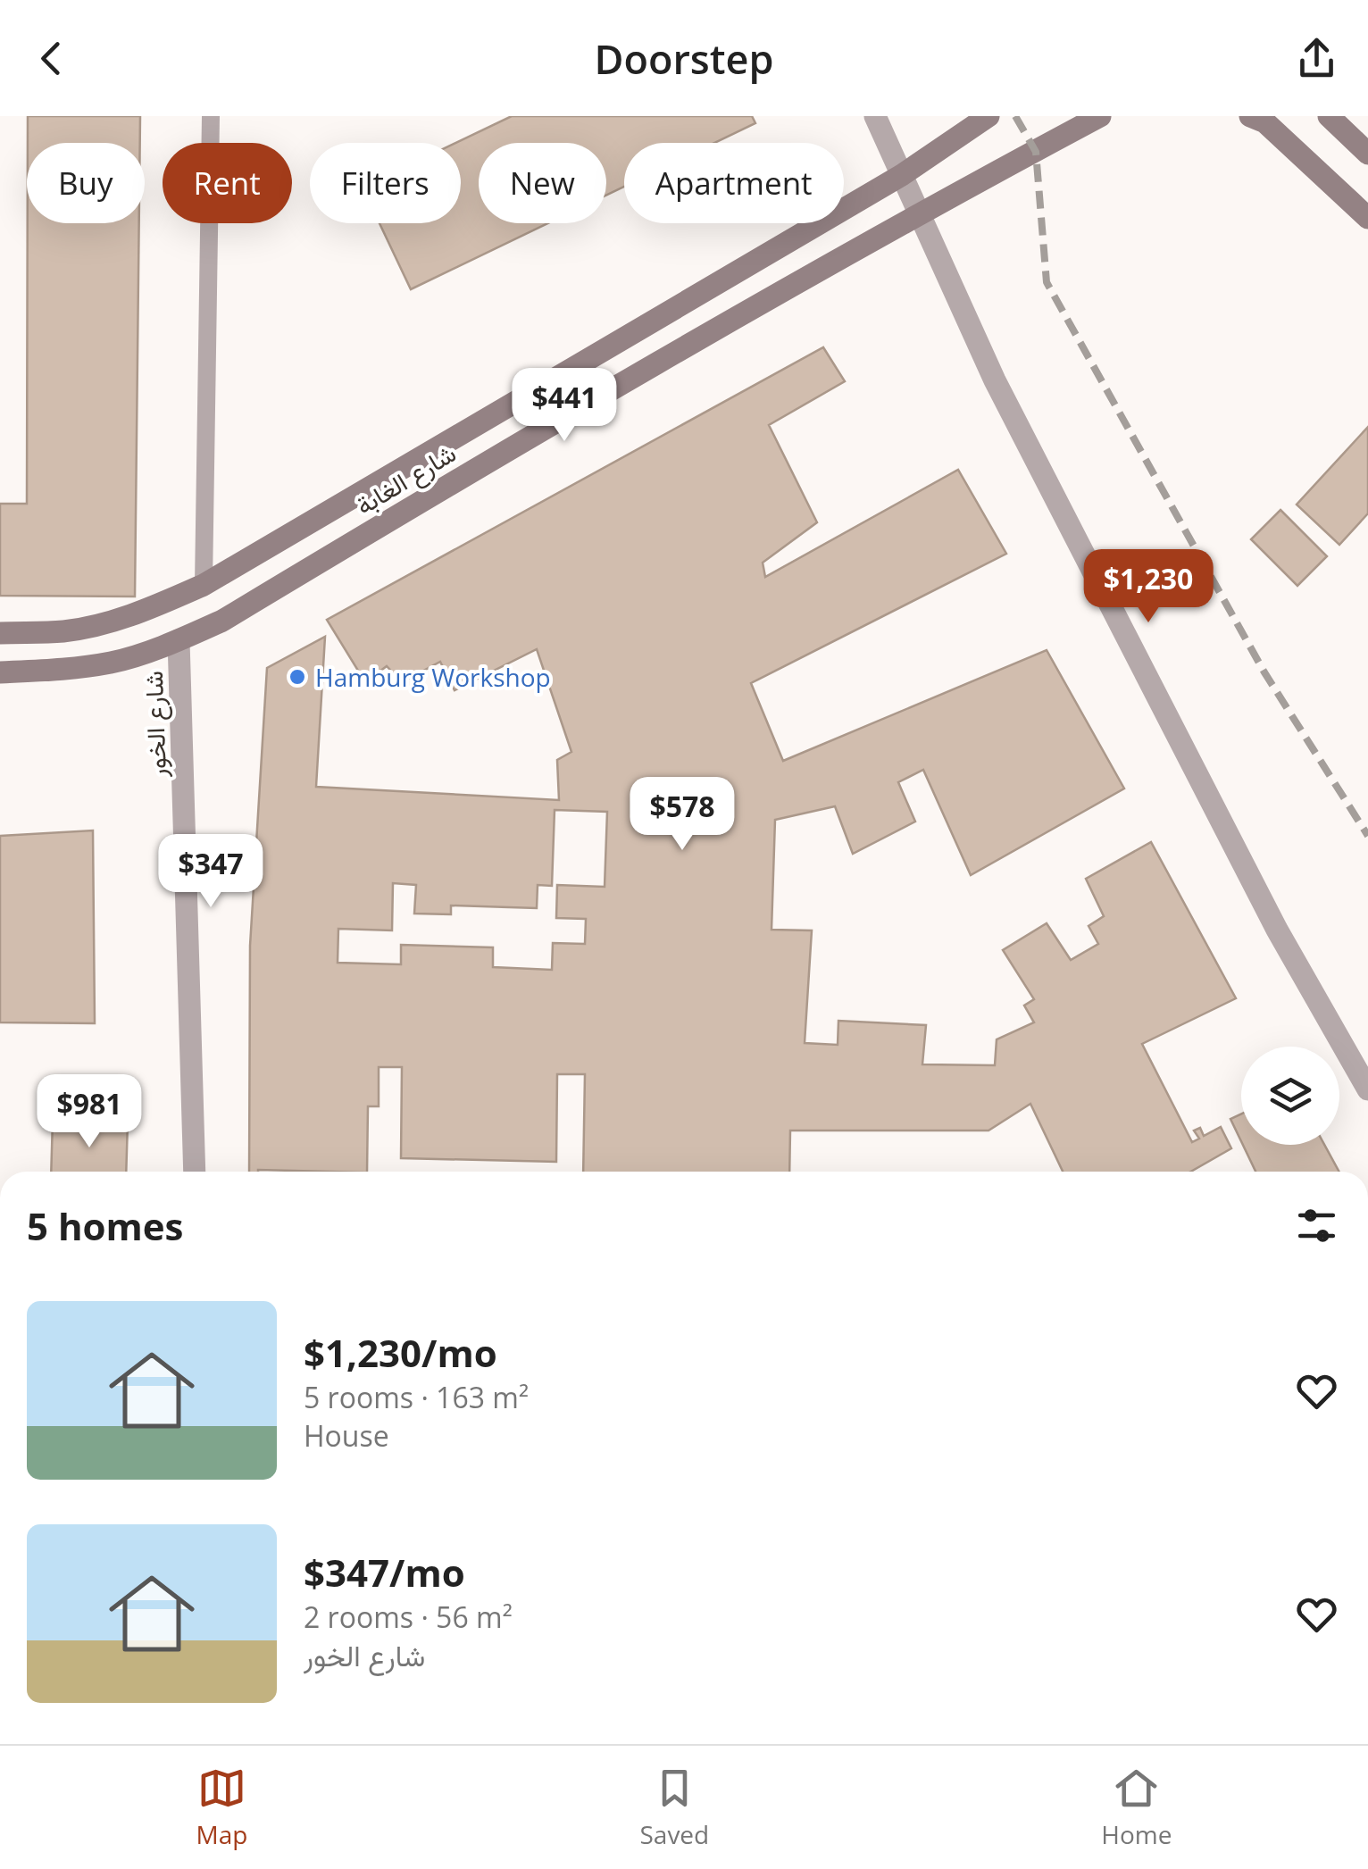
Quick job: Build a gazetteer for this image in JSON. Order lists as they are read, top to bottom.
{
  "streets": {
    "main road": ["شارع الغابة"],
    "street": ["شارع الخور"]
  },
  "crossings": [
    ["شارع الغابة", "شارع الخور"]
  ],
  "places": ["Hamburg Workshop"],
  "page": {
    "header": "Doorstep",
    "chip": [
      "Buy",
      "Rent",
      "Filters",
      "New",
      "Apartment"
    ],
    "price": [
      "$441",
      "$1,230",
      "$578",
      "$347",
      "$981"
    ],
    "heading": "5 homes",
    "list": [
      {
        "name": "$1,230/mo",
        "note": "5 rooms · 163 m² · House"
      },
      {
        "name": "$347/mo",
        "note": "2 rooms · 56 m² · شارع الخور"
      }
    ],
    "tabs": ["Map", "Saved", "Home"]
  }
}
